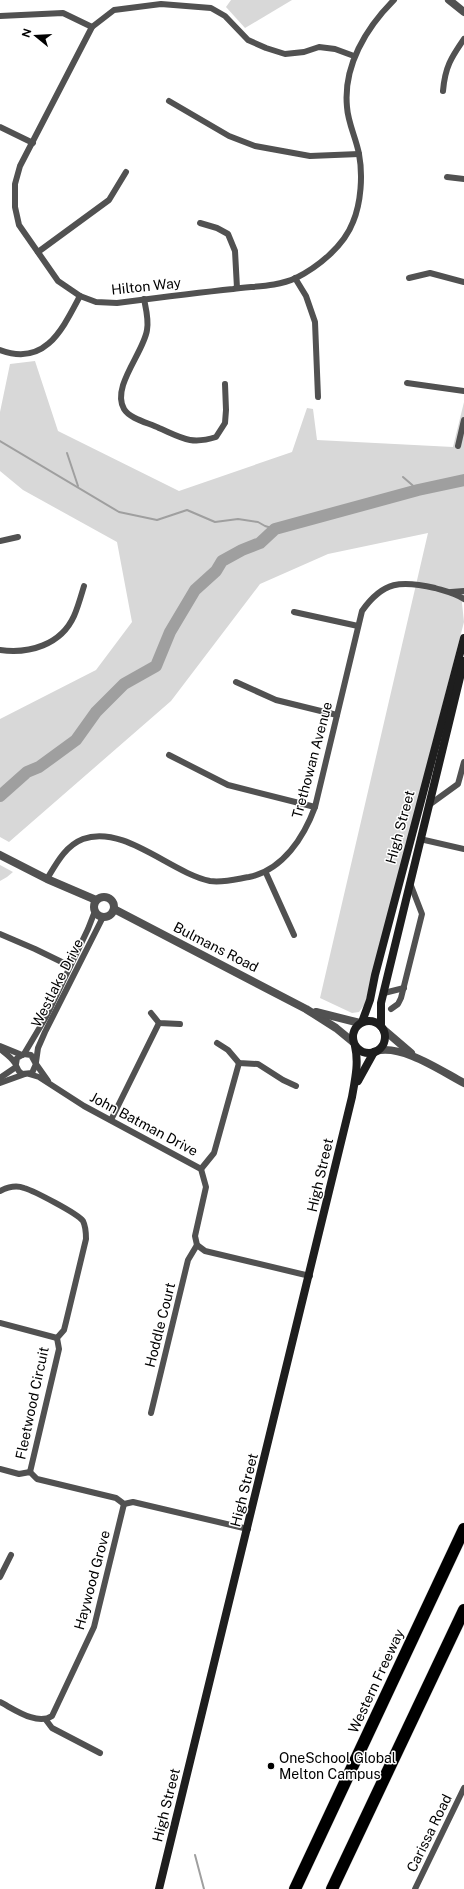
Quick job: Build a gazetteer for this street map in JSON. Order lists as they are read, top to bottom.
{
  "streets": {
    "highway": ["Western Freeway"],
    "main road": ["High Street"],
    "street": [
      "Hilton Way",
      "Trethowan Avenue",
      "Bulmans Road",
      "Westlake Drive",
      "John Batman Drive",
      "Hoddle Court",
      "Fleetwood Circuit",
      "Haywood Grove",
      "Carissa Road"
    ]
  },
  "crossings": [
    ["High Street", "Bulmans Road"],
    ["Bulmans Road", "Westlake Drive"],
    ["Westlake Drive", "John Batman Drive"],
    ["John Batman Drive", "Hoddle Court"]
  ],
  "places": ["OneSchool Global Melton Campus"],
  "north": "left"
}
